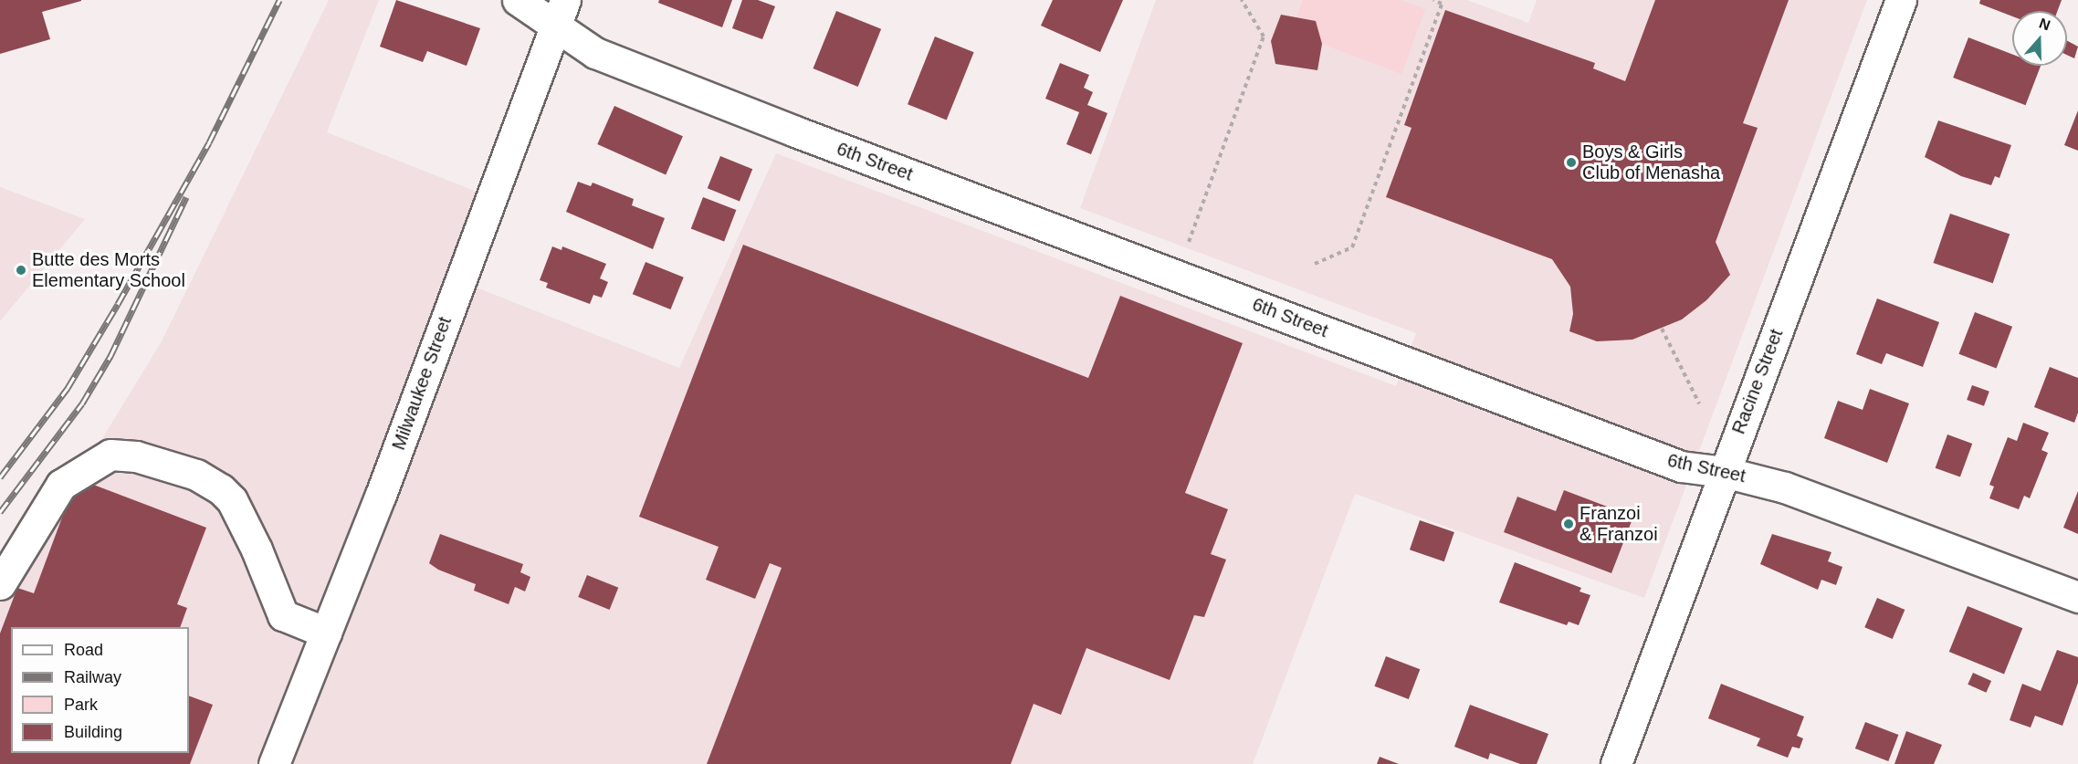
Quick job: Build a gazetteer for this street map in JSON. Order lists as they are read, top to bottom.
{
  "streets": {
    "street": ["6th Street", "Racine Street", "Milwaukee Street"]
  },
  "crossings": [
    ["6th Street", "Racine Street"],
    ["6th Street", "Milwaukee Street"]
  ],
  "places": ["Boys & Girls Club of Menasha", "Butte des Morts Elementary School", "Franzoi & Franzoi"],
  "legend": [
    "Road",
    "Railway",
    "Park",
    "Building"
  ],
  "north": "top"
}
